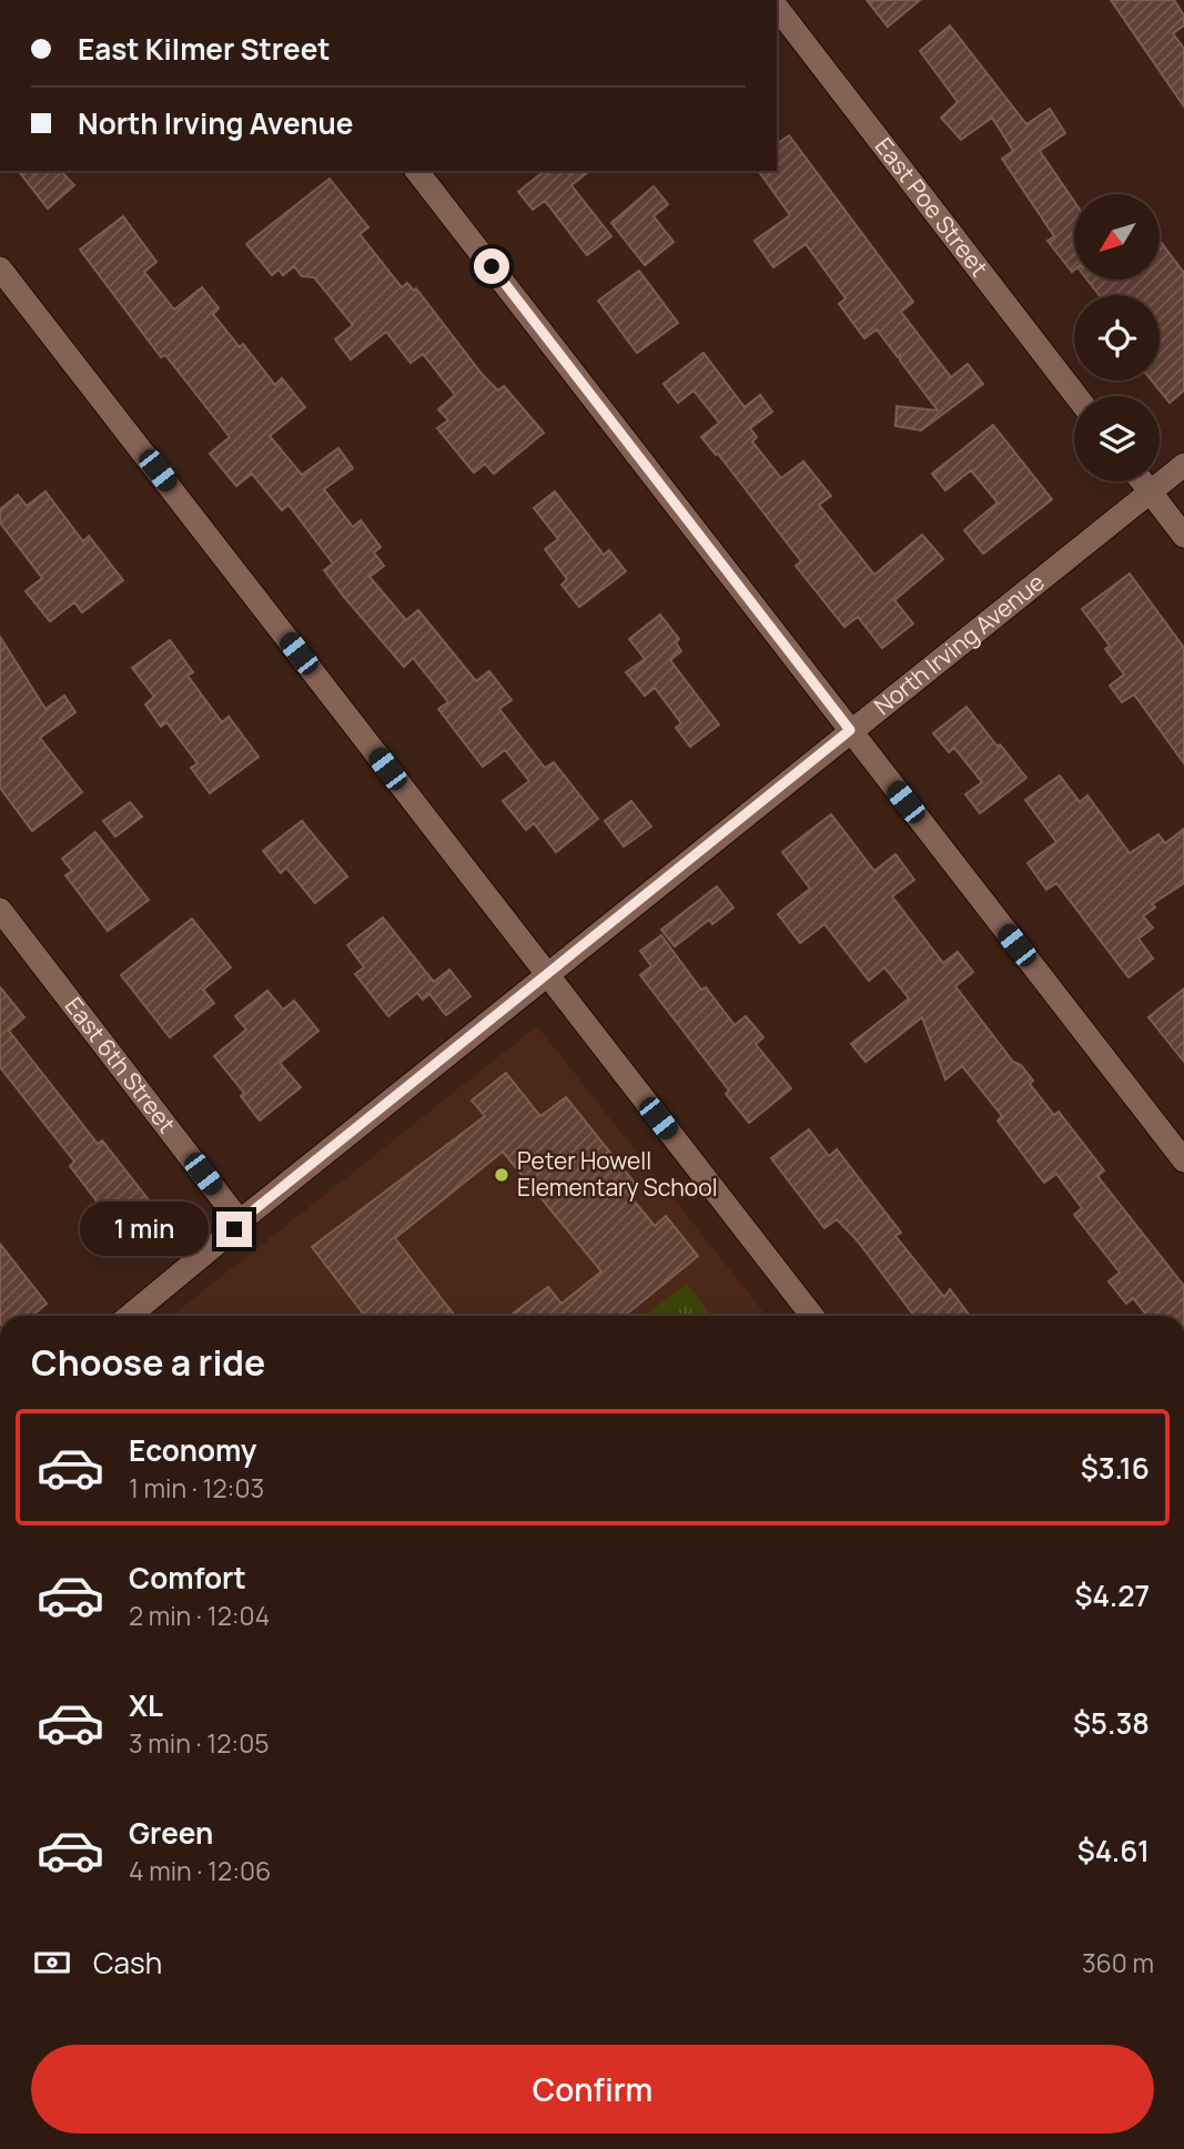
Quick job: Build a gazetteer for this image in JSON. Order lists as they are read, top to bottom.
{
  "streets": {
    "street": ["East Poe Street", "North Irving Avenue", "East 6th Street"]
  },
  "crossings": [
    ["North Irving Avenue", "East 6th Street"]
  ],
  "places": ["Peter Howell Elementary School"],
  "north": "bottom left",
  "page": {
    "banner": ["East Kilmer Street", "North Irving Avenue"],
    "bubble": "1 min",
    "heading": "Choose a ride",
    "list": [
      {
        "name": "Economy",
        "note": "1 min · 12:03",
        "value": "$3.16"
      },
      {
        "name": "Comfort",
        "note": "2 min · 12:04",
        "value": "$4.27"
      },
      {
        "name": "XL",
        "note": "3 min · 12:05",
        "value": "$5.38"
      },
      {
        "name": "Green",
        "note": "4 min · 12:06",
        "value": "$4.61"
      }
    ],
    "pay": ["Cash", "360 m"],
    "buttons": "Confirm"
  }
}
